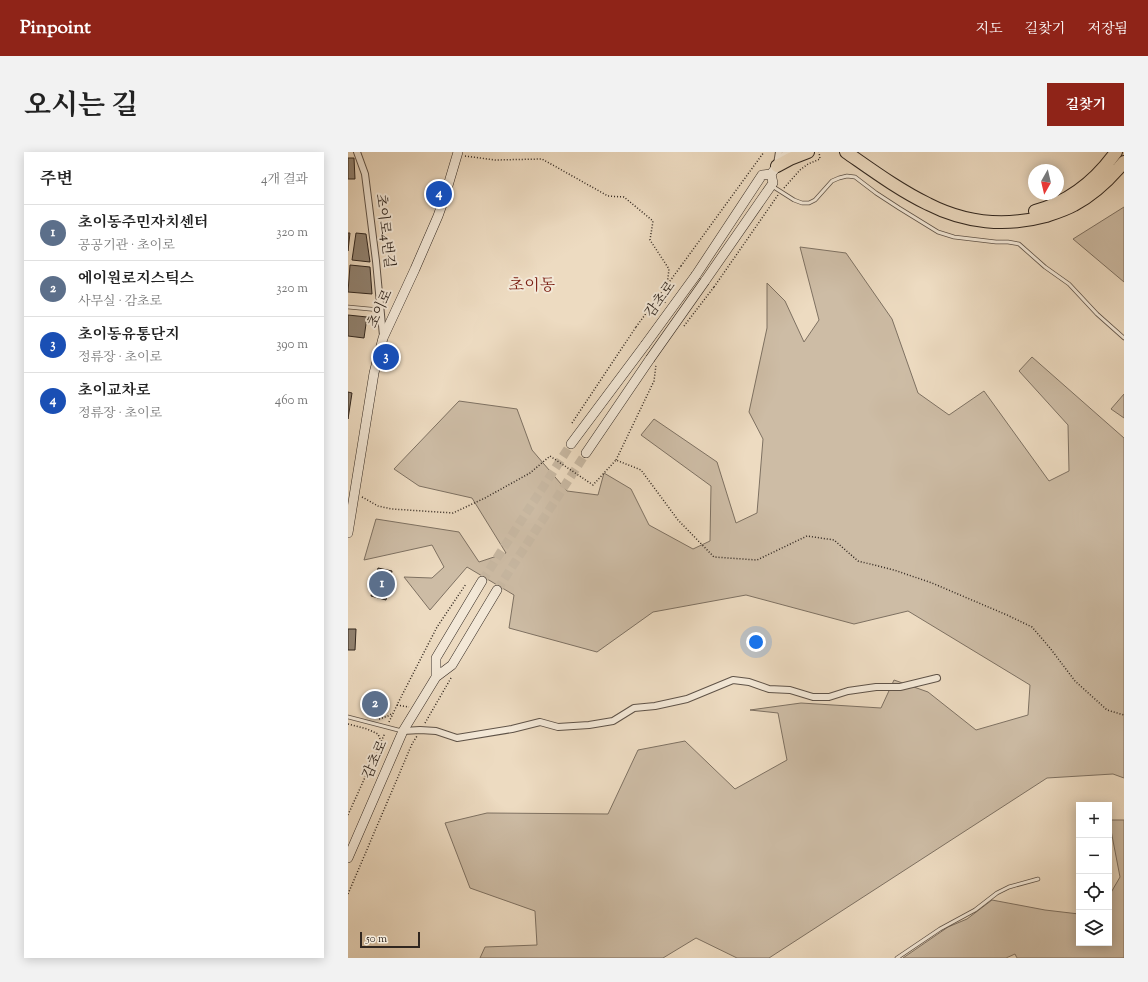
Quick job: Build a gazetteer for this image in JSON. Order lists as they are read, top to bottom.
{
  "streets": {
    "main road": ["감초로", "초이로"],
    "street": ["초이로4번길"]
  },
  "crossings": [
    ["초이로4번길", "초이로"]
  ],
  "districts": ["초이동"],
  "scale_bar": "50 m",
  "north": "bottom",
  "page": {
    "header": "Pinpoint",
    "nav": ["지도", "길찾기", "저장됨"],
    "title": "오시는 길",
    "buttons": "길찾기",
    "heading": ["주변", "4개 결과"],
    "pins": [
      "4",
      "3",
      "1",
      "2"
    ],
    "list": [
      {
        "mark": "1",
        "name": "초이동주민자치센터",
        "note": "공공기관 · 초이로",
        "value": "320 m"
      },
      {
        "mark": "2",
        "name": "에이원로지스틱스",
        "note": "사무실 · 감초로",
        "value": "320 m"
      },
      {
        "mark": "3",
        "name": "초이동유통단지",
        "note": "정류장 · 초이로",
        "value": "390 m"
      },
      {
        "mark": "4",
        "name": "초이교차로",
        "note": "정류장 · 초이로",
        "value": "460 m"
      }
    ],
    "map_buttons": ["+", "−"],
    "scale": "50 m"
  }
}
